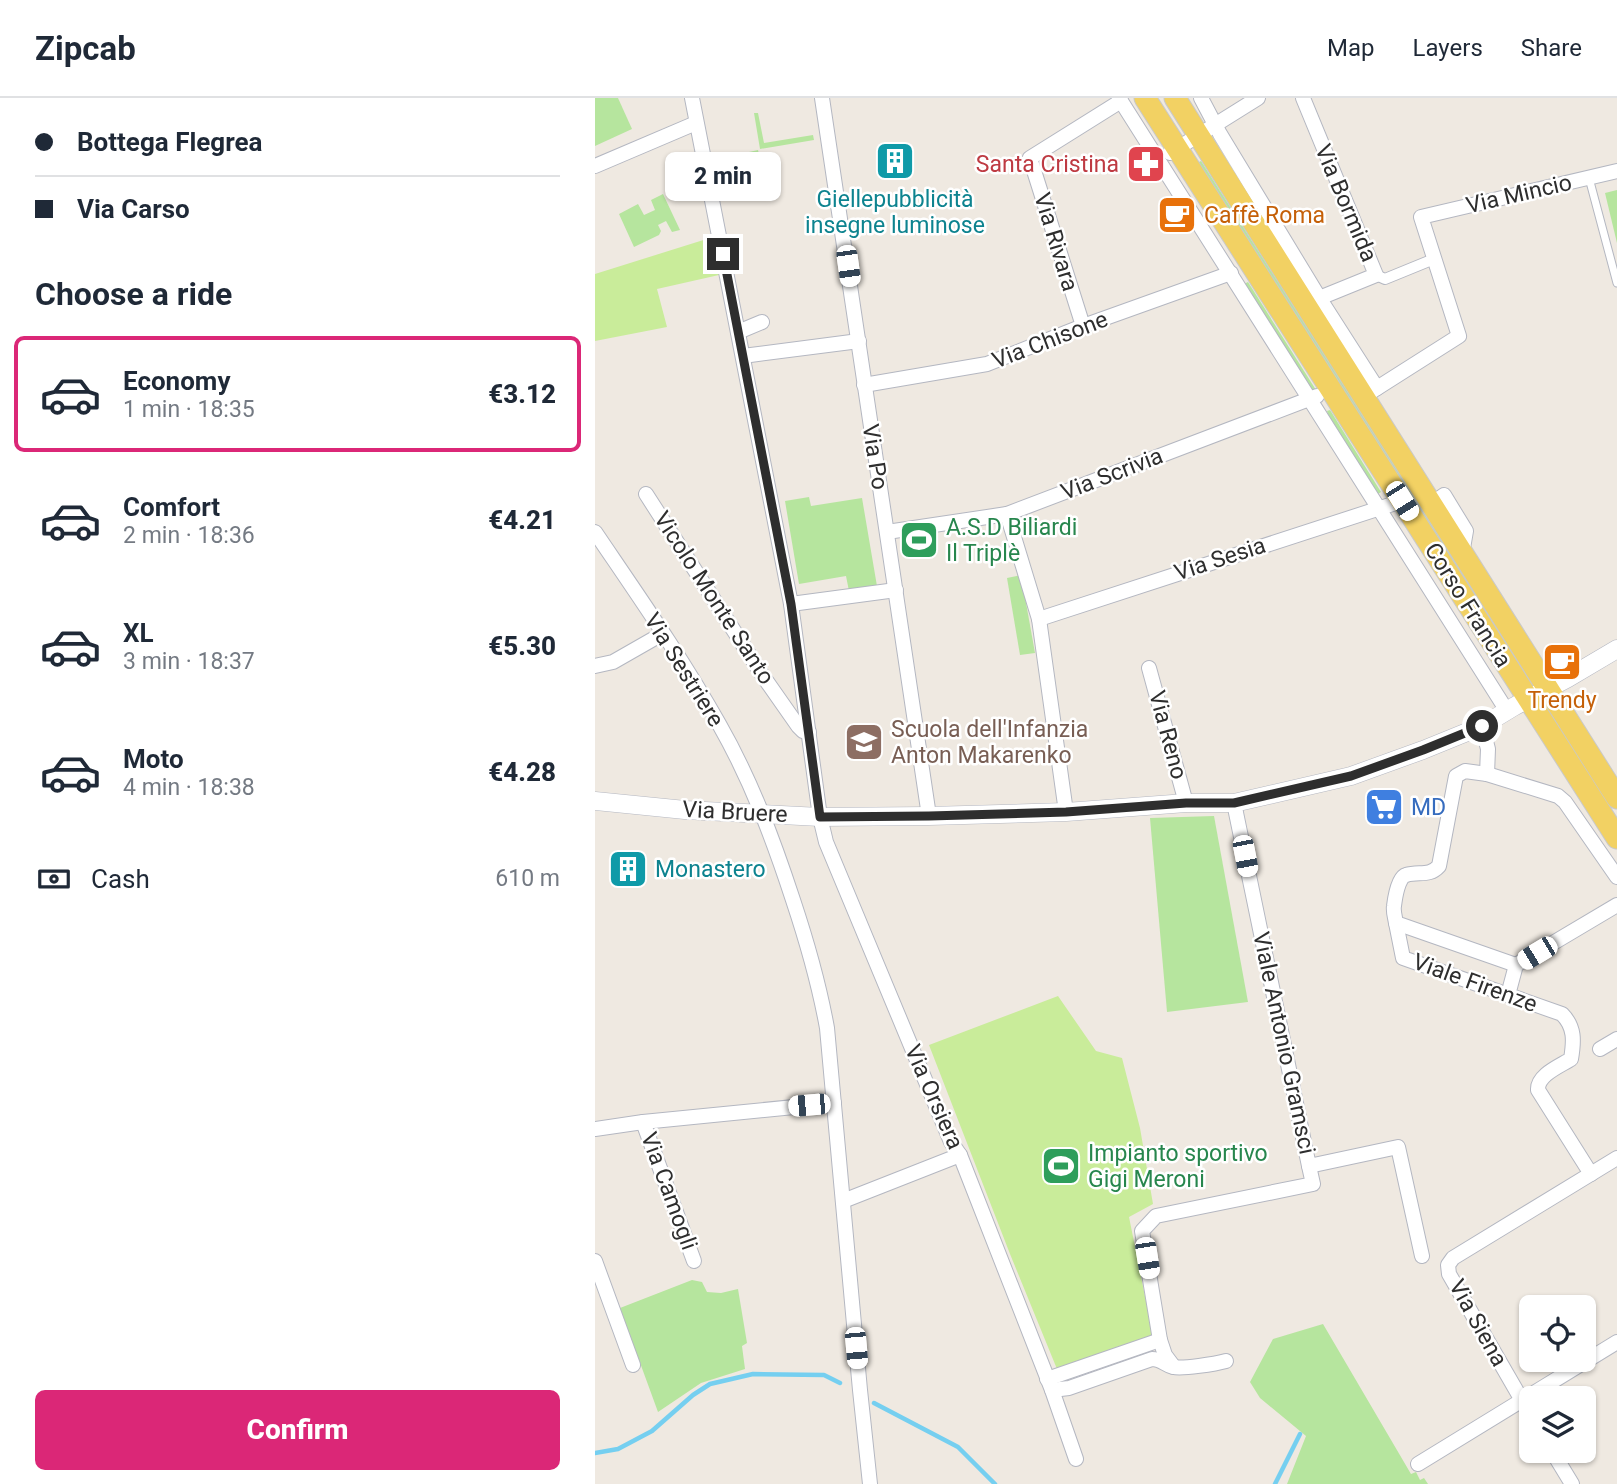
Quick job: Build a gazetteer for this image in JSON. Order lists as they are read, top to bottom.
{
  "streets": {
    "main road": ["Corso Francia"],
    "street": [
      "Via Mincio",
      "Via Bormida",
      "Via Rivara",
      "Via Chisone",
      "Via Po",
      "Via Scrivia",
      "Via Sesia",
      "Vicolo Monte Santo",
      "Via Sestriere",
      "Via Reno",
      "Via Bruere",
      "Viale Firenze",
      "Viale Antonio Gramsci",
      "Via Orsiera",
      "Via Camogli",
      "Via Siena"
    ]
  },
  "crossings": [
    ["Via Bormida", "Corso Francia"],
    ["Via Rivara", "Via Chisone"],
    ["Via Rivara", "Corso Francia"],
    ["Via Chisone", "Via Po"],
    ["Via Chisone", "Corso Francia"],
    ["Via Po", "Via Scrivia"],
    ["Via Po", "Via Bruere"],
    ["Via Scrivia", "Corso Francia"],
    ["Via Sesia", "Corso Francia"],
    ["Vicolo Monte Santo", "Via Orsiera"],
    ["Corso Francia", "Via Bruere"],
    ["Via Sestriere", "Via Bruere"],
    ["Via Sestriere", "Via Camogli"],
    ["Via Reno", "Via Bruere"],
    ["Via Bruere", "Viale Antonio Gramsci"],
    ["Via Bruere", "Via Orsiera"],
    ["Viale Firenze", "Via Siena"]
  ],
  "places": {
    "building": ["Giellepubblicità insegne luminose", "Monastero"],
    "pharmacy": ["Santa Cristina"],
    "cafe": ["Caffè Roma", "Trendy"],
    "sports": ["A.S.D Biliardi Il Triplè", "Impianto sportivo Gigi Meroni"],
    "school or university": ["Scuola dell'Infanzia Anton Makarenko"],
    "supermarket": ["MD"]
  },
  "page": {
    "header": "Zipcab",
    "nav": ["Map", "Layers", "Share"],
    "banner": ["Bottega Flegrea", "Via Carso"],
    "bubble": "2 min",
    "heading": "Choose a ride",
    "list": [
      {
        "name": "Economy",
        "note": "1 min · 18:35",
        "value": "€3.12"
      },
      {
        "name": "Comfort",
        "note": "2 min · 18:36",
        "value": "€4.21"
      },
      {
        "name": "XL",
        "note": "3 min · 18:37",
        "value": "€5.30"
      },
      {
        "name": "Moto",
        "note": "4 min · 18:38",
        "value": "€4.28"
      }
    ],
    "pay": ["Cash", "610 m"],
    "buttons": "Confirm"
  }
}
